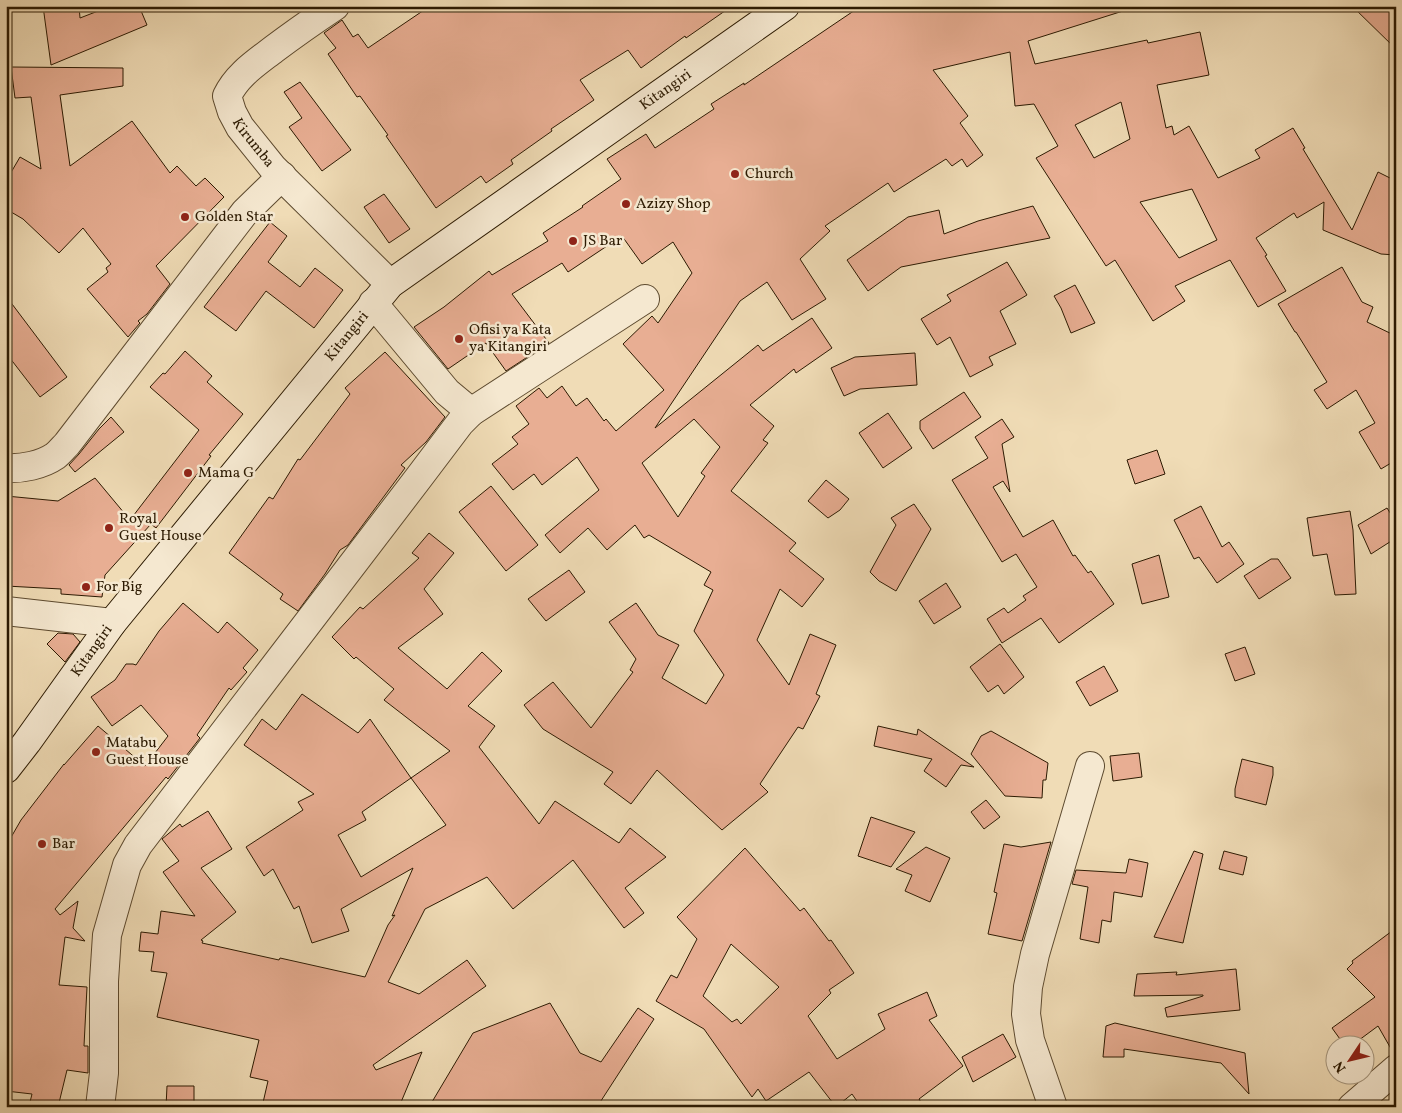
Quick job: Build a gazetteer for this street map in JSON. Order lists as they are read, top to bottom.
{
  "streets": {
    "street": ["Kitangiri", "Kirumba"]
  },
  "crossings": [
    ["Kitangiri", "Kirumba"]
  ],
  "places": [
    "Church",
    "Azizy Shop",
    "Golden Star",
    "JS Bar",
    "Ofisi ya Kata ya Kitangiri",
    "Mama G",
    "Royal Guest House",
    "For Big",
    "Matabu Guest House",
    "Bar"
  ],
  "north": "bottom left"
}
